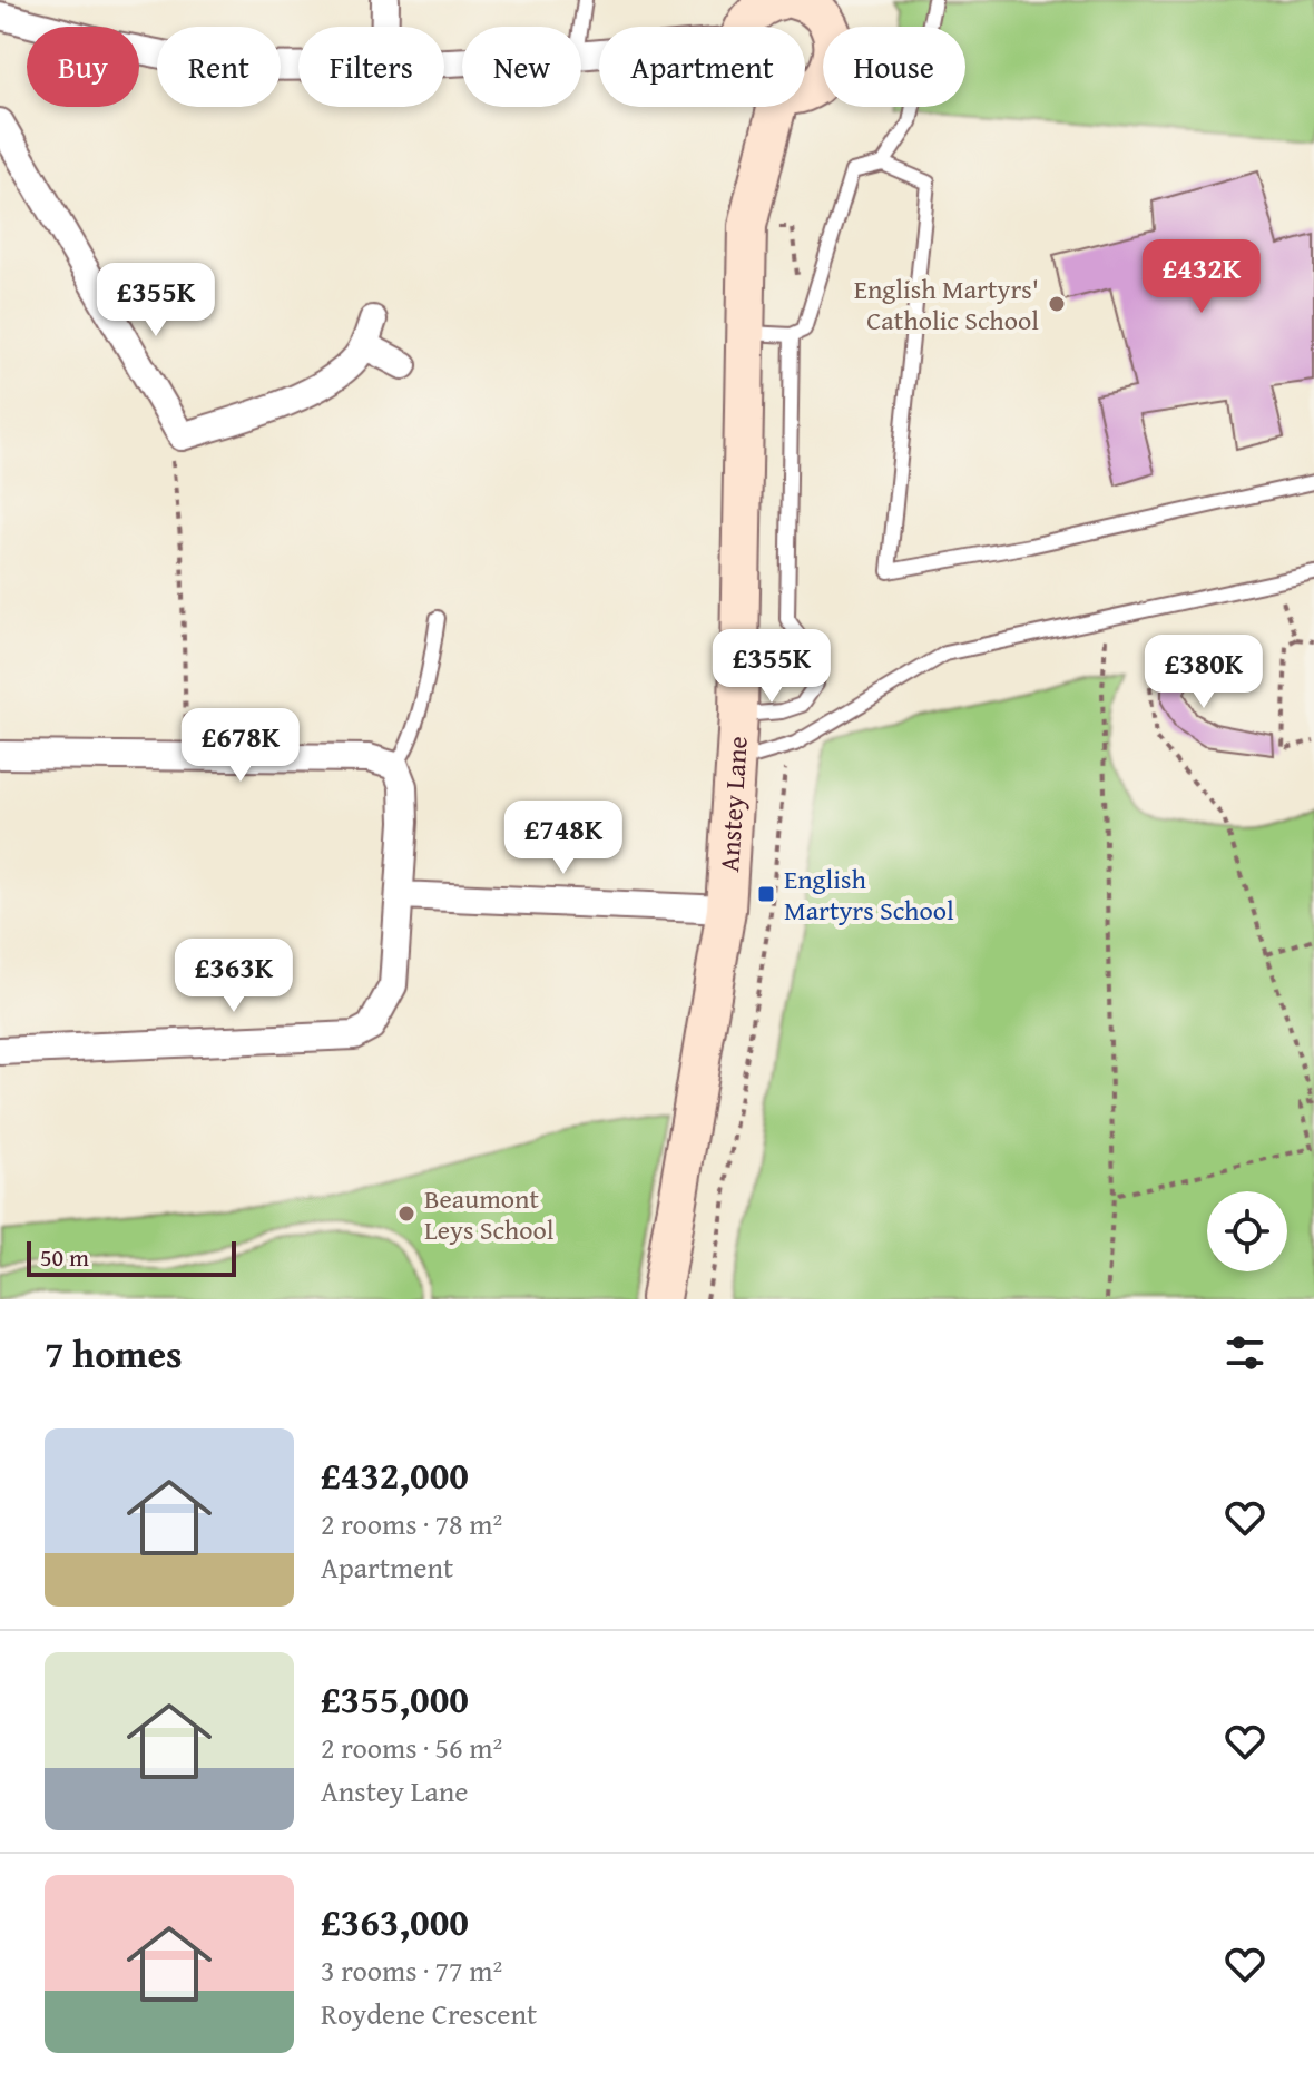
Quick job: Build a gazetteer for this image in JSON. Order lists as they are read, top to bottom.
{
  "streets": {
    "main road": ["Anstey Lane"]
  },
  "places": {
    "other": ["English Martyrs' Catholic School", "Beaumont Leys School"],
    "transit": ["English Martyrs School"]
  },
  "scale_bar": "50 m",
  "page": {
    "chip": [
      "Buy",
      "Rent",
      "Filters",
      "New",
      "Apartment",
      "House"
    ],
    "price": [
      "£432K",
      "£355K",
      "£355K",
      "£380K",
      "£678K",
      "£748K",
      "£363K"
    ],
    "scale": "50 m",
    "heading": "7 homes",
    "list": [
      {
        "name": "£432,000",
        "note": "2 rooms · 78 m² · Apartment"
      },
      {
        "name": "£355,000",
        "note": "2 rooms · 56 m² · Anstey Lane"
      },
      {
        "name": "£363,000",
        "note": "3 rooms · 77 m² · Roydene Crescent"
      }
    ]
  }
}
